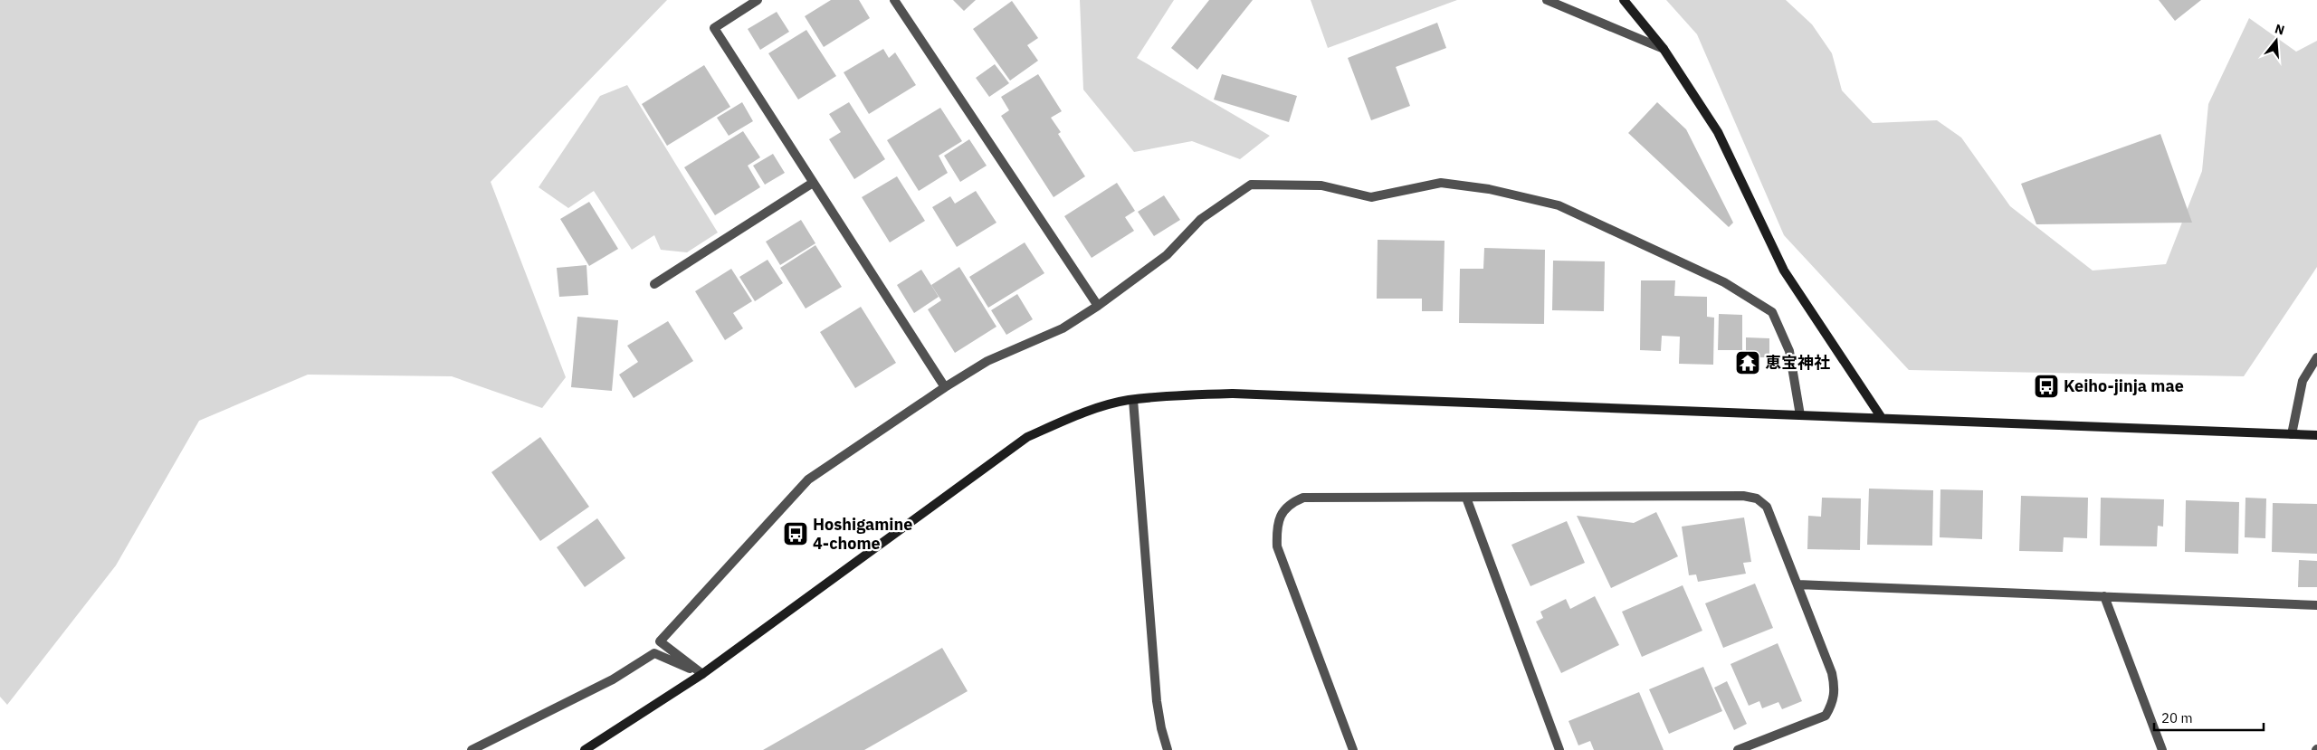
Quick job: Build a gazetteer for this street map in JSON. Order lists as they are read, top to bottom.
{
  "places": {
    "temple": ["恵宝神社"],
    "bus stop": ["Keiho-jinja mae", "Hoshigamine 4-chome"]
  },
  "scale_bar": "20 m",
  "north": "top"
}
